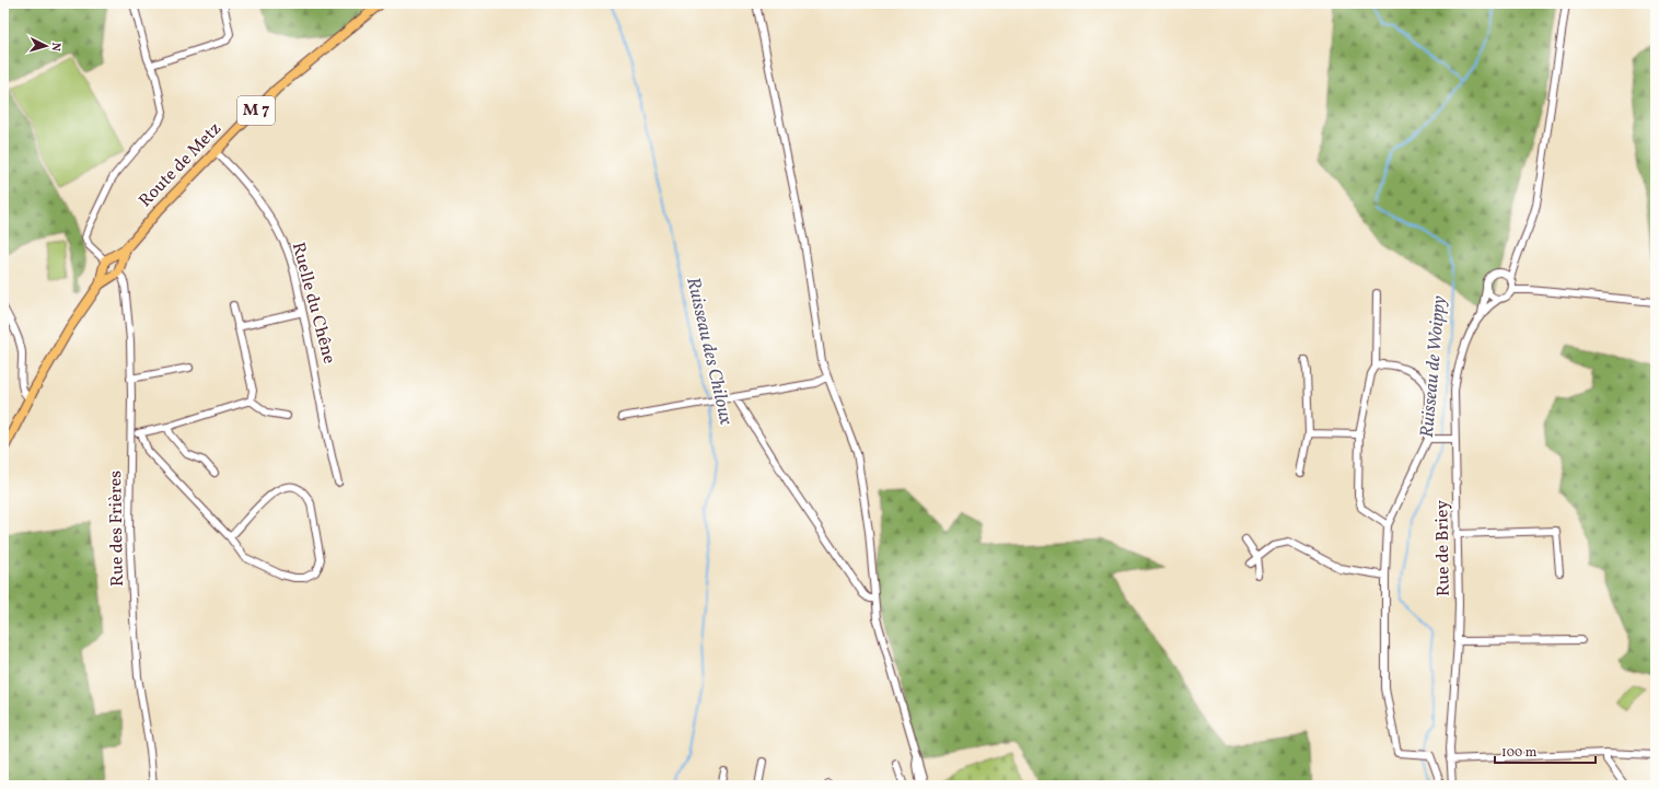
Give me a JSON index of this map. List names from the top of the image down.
{
  "streets": {
    "main road": ["M 7", "Route de Metz"],
    "street": ["Ruelle du Chêne", "Rue des Frières", "Rue de Briey"]
  },
  "crossings": [
    ["Route de Metz", "Ruelle du Chêne"],
    ["Route de Metz", "Rue des Frières"]
  ],
  "water": ["Ruisseau des Chiloux", "Ruisseau de Woippy"],
  "scale_bar": "100 m",
  "north": "right"
}
